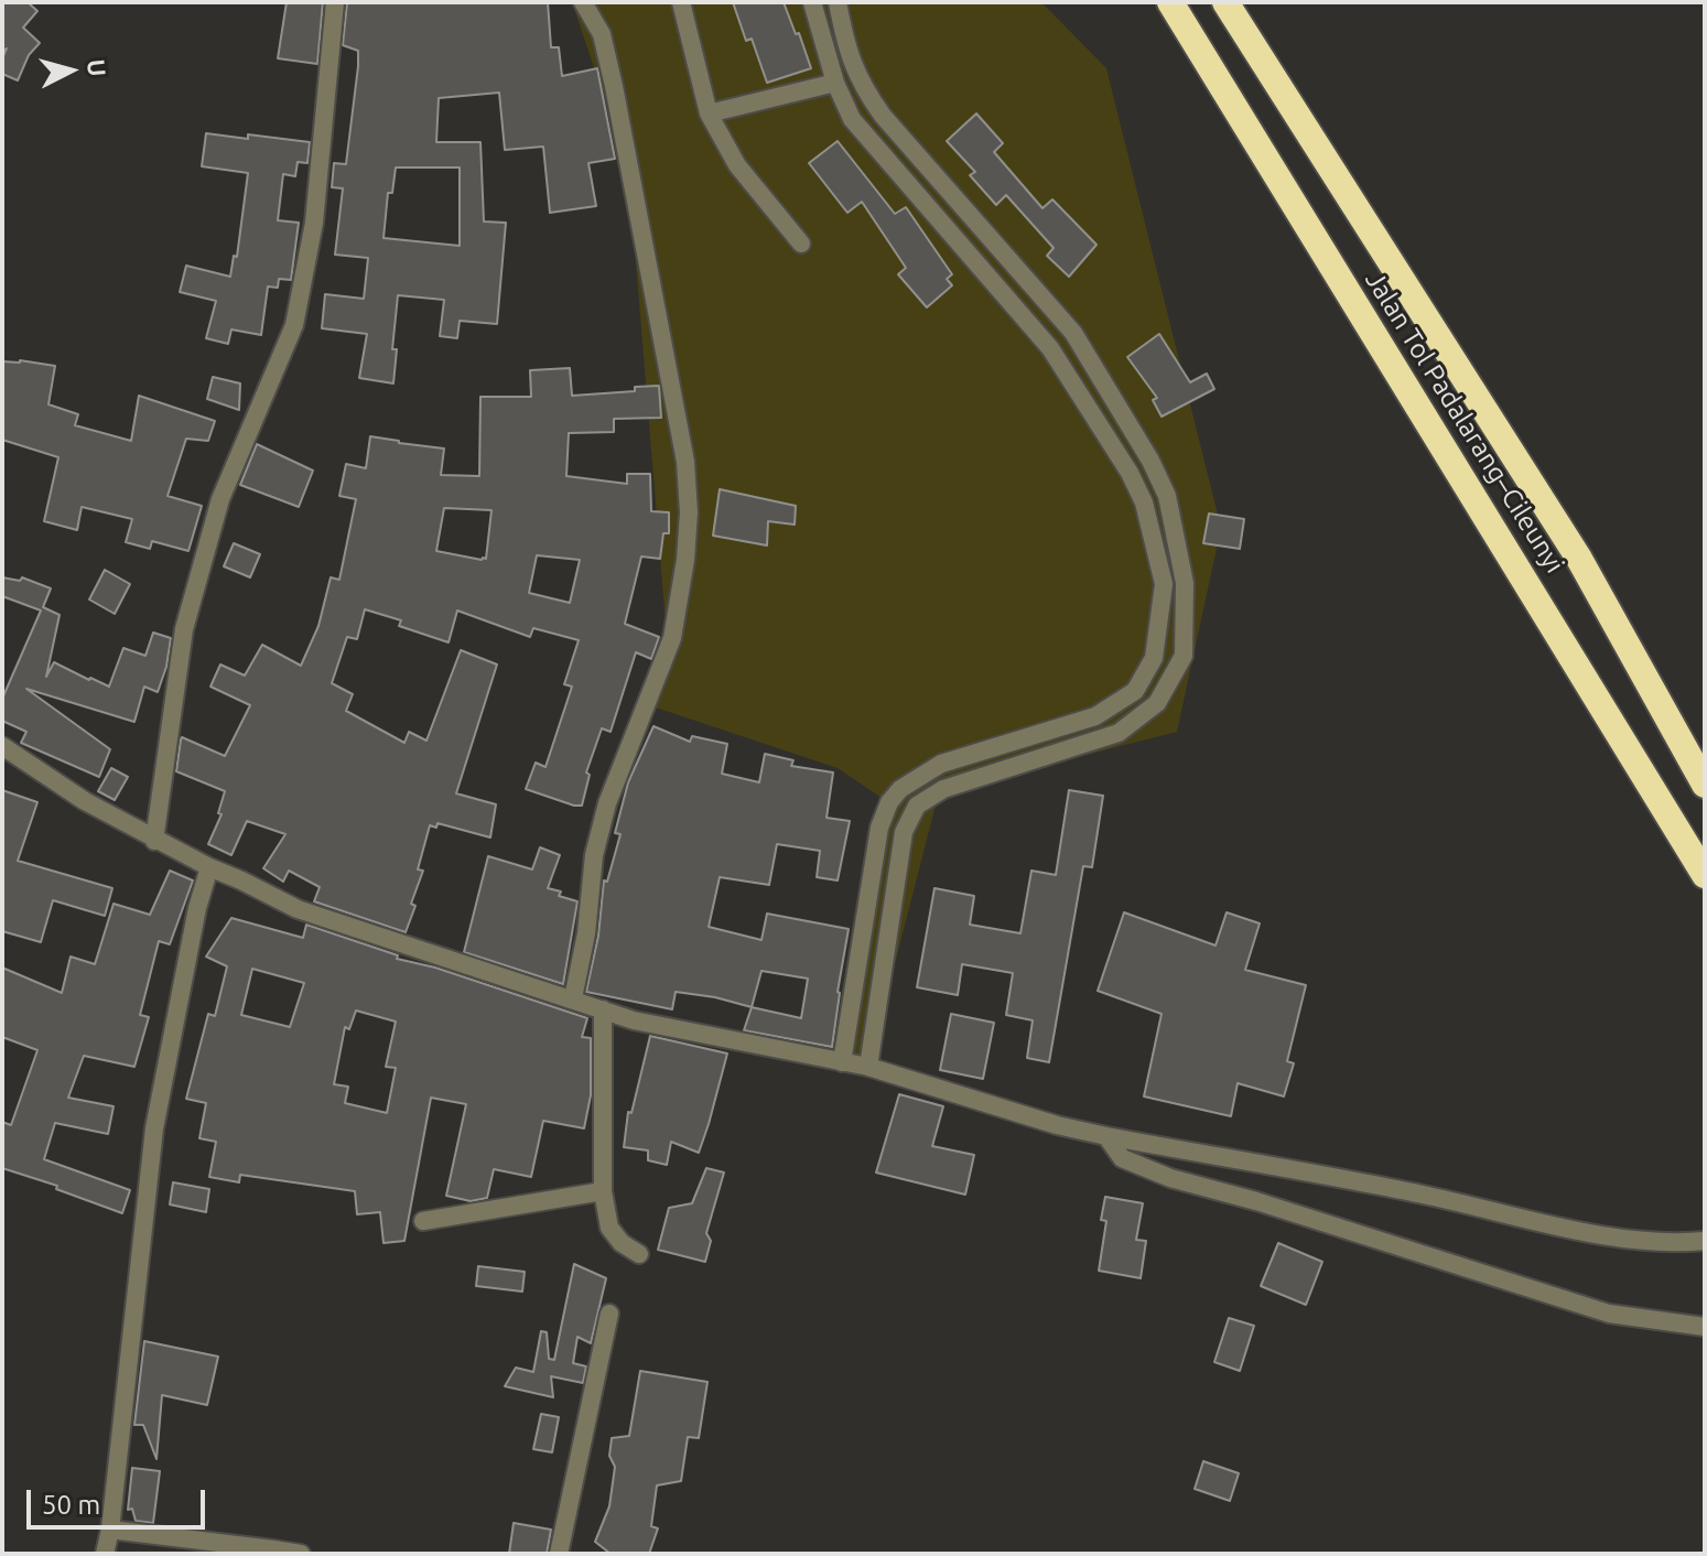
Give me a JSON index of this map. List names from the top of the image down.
{
  "streets": {
    "highway": ["Jalan Tol Padalarang–Cileunyi"]
  },
  "scale_bar": "50 m",
  "north": "right"
}
